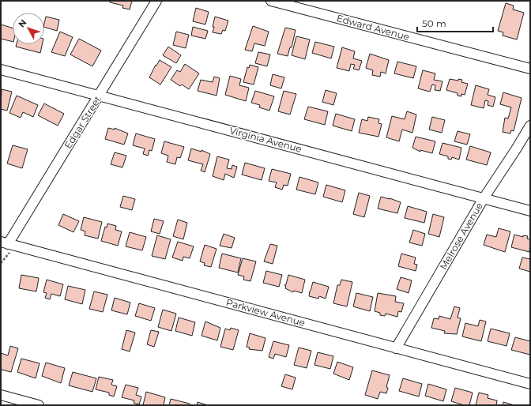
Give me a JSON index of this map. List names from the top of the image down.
{
  "streets": {
    "street": [
      "Edward Avenue",
      "Edgar Street",
      "Virginia Avenue",
      "Melrose Avenue",
      "Parkview Avenue"
    ]
  },
  "crossings": [
    ["Edgar Street", "Virginia Avenue"],
    ["Edgar Street", "Parkview Avenue"],
    ["Virginia Avenue", "Melrose Avenue"],
    ["Melrose Avenue", "Parkview Avenue"]
  ],
  "scale_bar": "50 m",
  "north": "top left"
}
